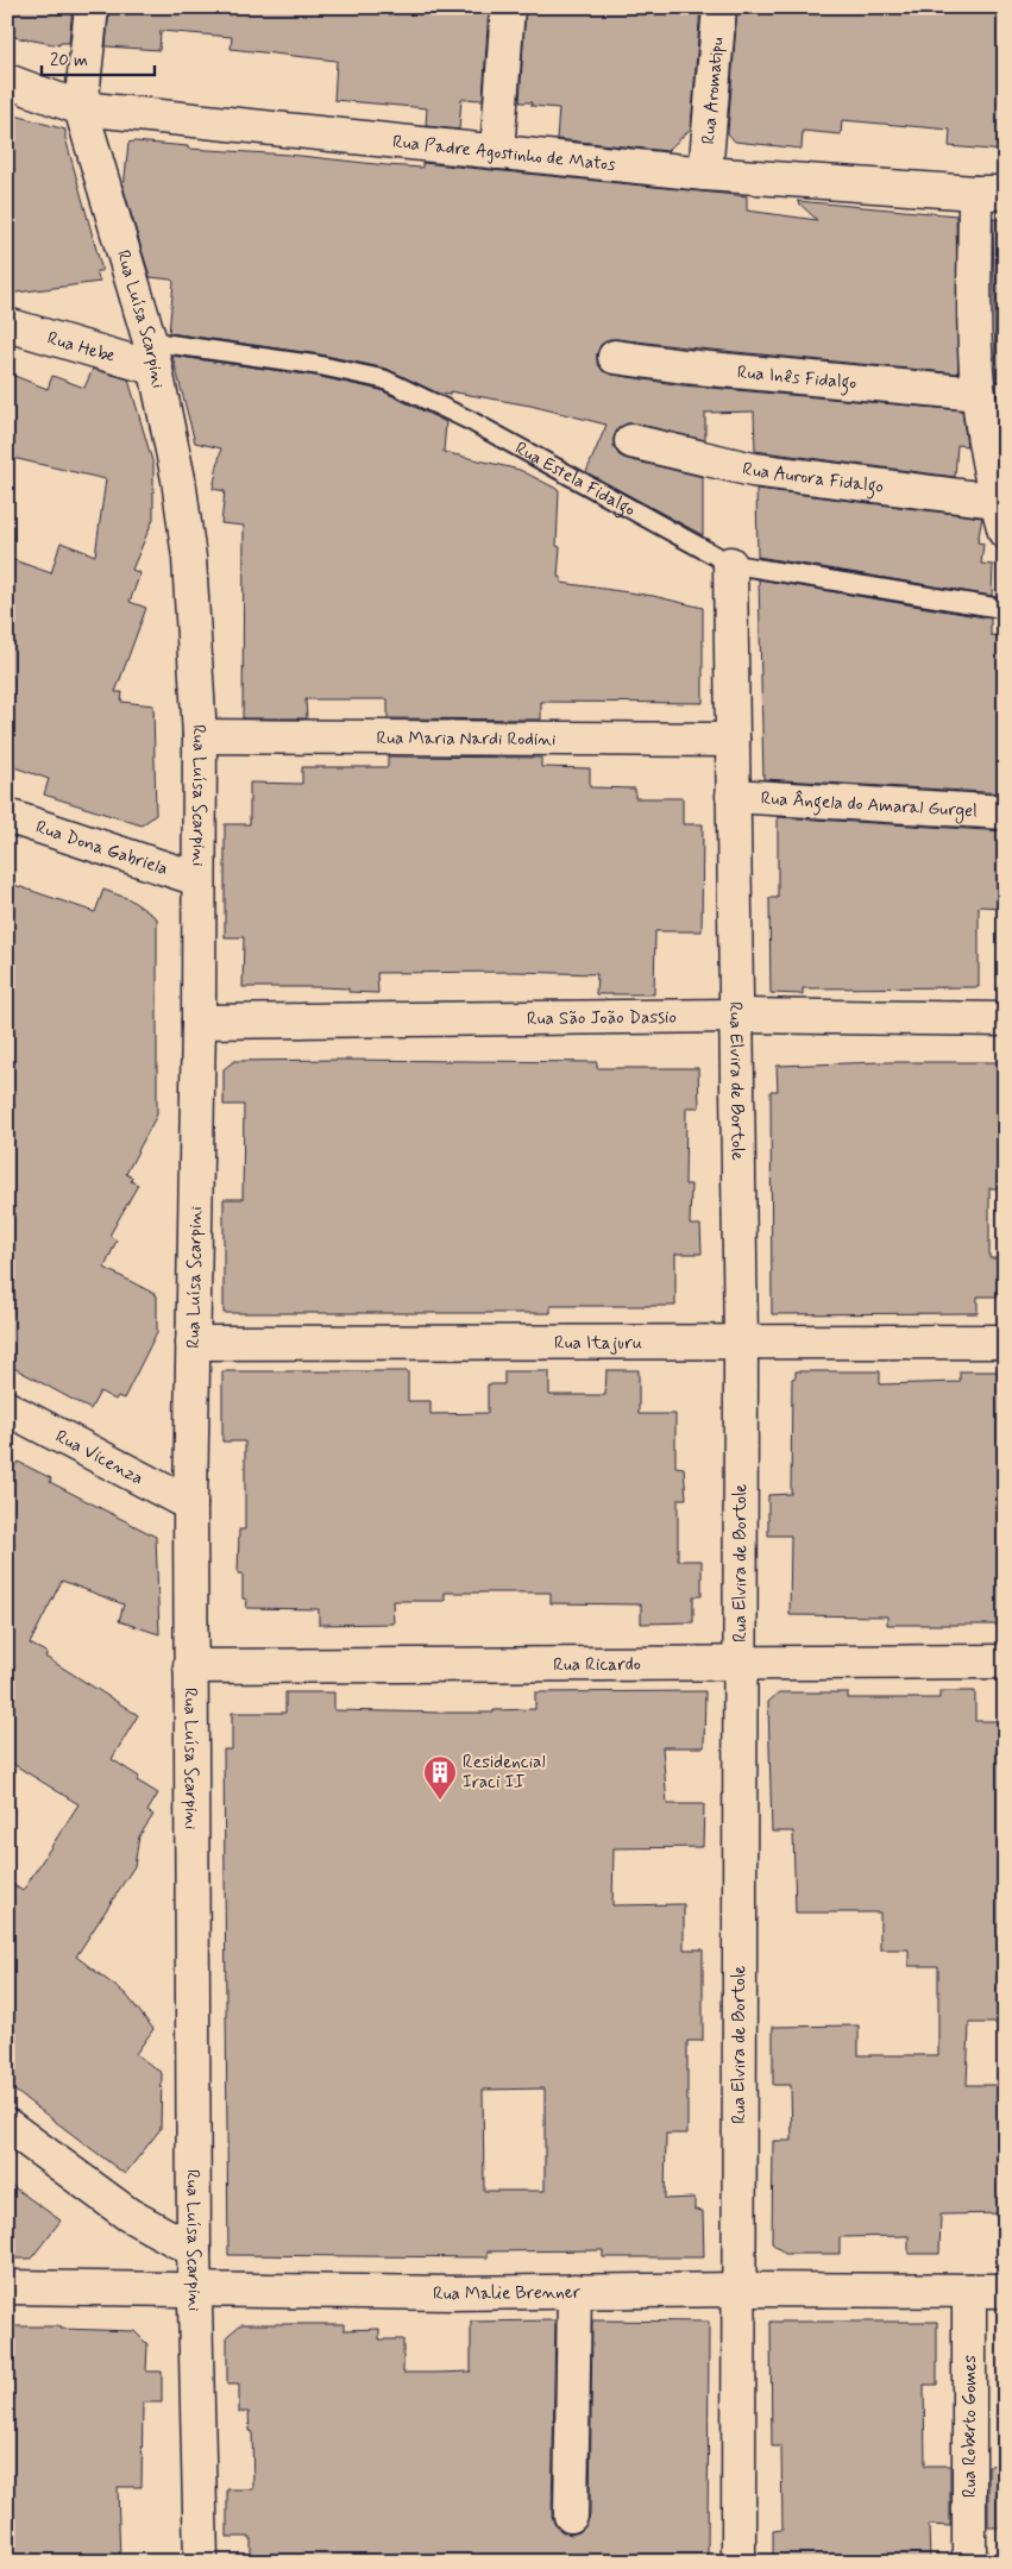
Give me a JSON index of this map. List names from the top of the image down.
{
  "streets": {
    "street": [
      "Rua Aromatipu",
      "Rua Padre Agostinho de Matos",
      "Rua Luísa Scarpini",
      "Rua Hebe",
      "Rua Inês Fidalgo",
      "Rua Aurora Fidalgo",
      "Rua Maria Nardi Rodini",
      "Rua Ângela do Amaral Gurgel",
      "Rua Dona Gabriela",
      "Rua São João Dassio",
      "Rua Elvira de Bortole",
      "Rua Itajuru",
      "Rua Vicenza",
      "Rua Ricardo",
      "Rua Malie Brenner",
      "Rua Roberto Gomes"
    ],
    "lane": ["Rua Estela Fidalgo"]
  },
  "crossings": [
    ["Rua Aromatipu", "Rua Padre Agostinho de Matos"],
    ["Rua Padre Agostinho de Matos", "Rua Luísa Scarpini"],
    ["Rua Luísa Scarpini", "Rua Hebe"],
    ["Rua Luísa Scarpini", "Rua Estela Fidalgo"],
    ["Rua Luísa Scarpini", "Rua Maria Nardi Rodini"],
    ["Rua Luísa Scarpini", "Rua Dona Gabriela"],
    ["Rua Luísa Scarpini", "Rua São João Dassio"],
    ["Rua Luísa Scarpini", "Rua Itajuru"],
    ["Rua Luísa Scarpini", "Rua Vicenza"],
    ["Rua Luísa Scarpini", "Rua Ricardo"],
    ["Rua Luísa Scarpini", "Rua Malie Brenner"],
    ["Rua Hebe", "Rua Estela Fidalgo"],
    ["Rua Estela Fidalgo", "Rua Elvira de Bortole"],
    ["Rua Maria Nardi Rodini", "Rua Elvira de Bortole"],
    ["Rua Ângela do Amaral Gurgel", "Rua Elvira de Bortole"],
    ["Rua São João Dassio", "Rua Elvira de Bortole"],
    ["Rua Elvira de Bortole", "Rua Itajuru"],
    ["Rua Elvira de Bortole", "Rua Ricardo"],
    ["Rua Elvira de Bortole", "Rua Malie Brenner"],
    ["Rua Malie Brenner", "Rua Roberto Gomes"]
  ],
  "places": {
    "building": ["Residencial Iraci II"]
  },
  "scale_bar": "20 m"
}
